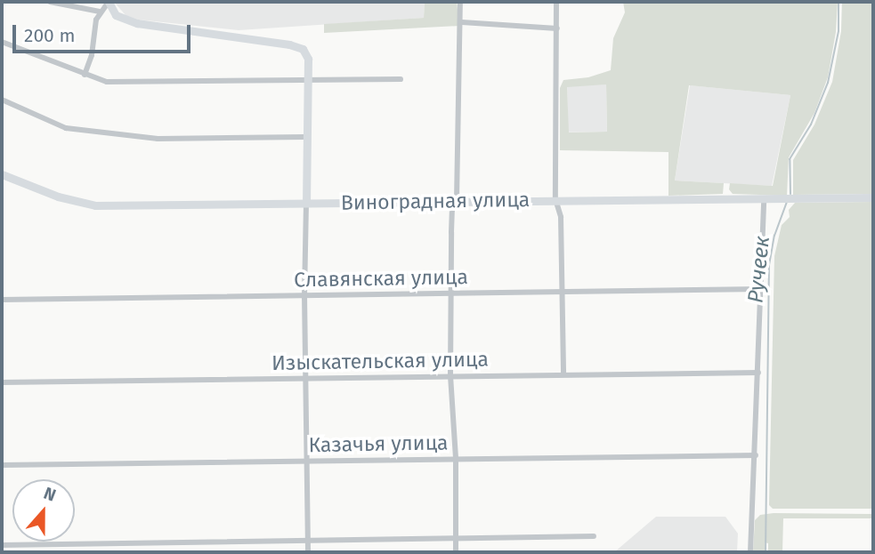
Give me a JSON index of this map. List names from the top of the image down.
{
  "streets": {
    "street": [
      "Виноградная улица",
      "Славянская улица",
      "Изыскательская улица",
      "Казачья улица"
    ]
  },
  "water": ["Ручеек"],
  "scale_bar": "200 m",
  "north": "top"
}
